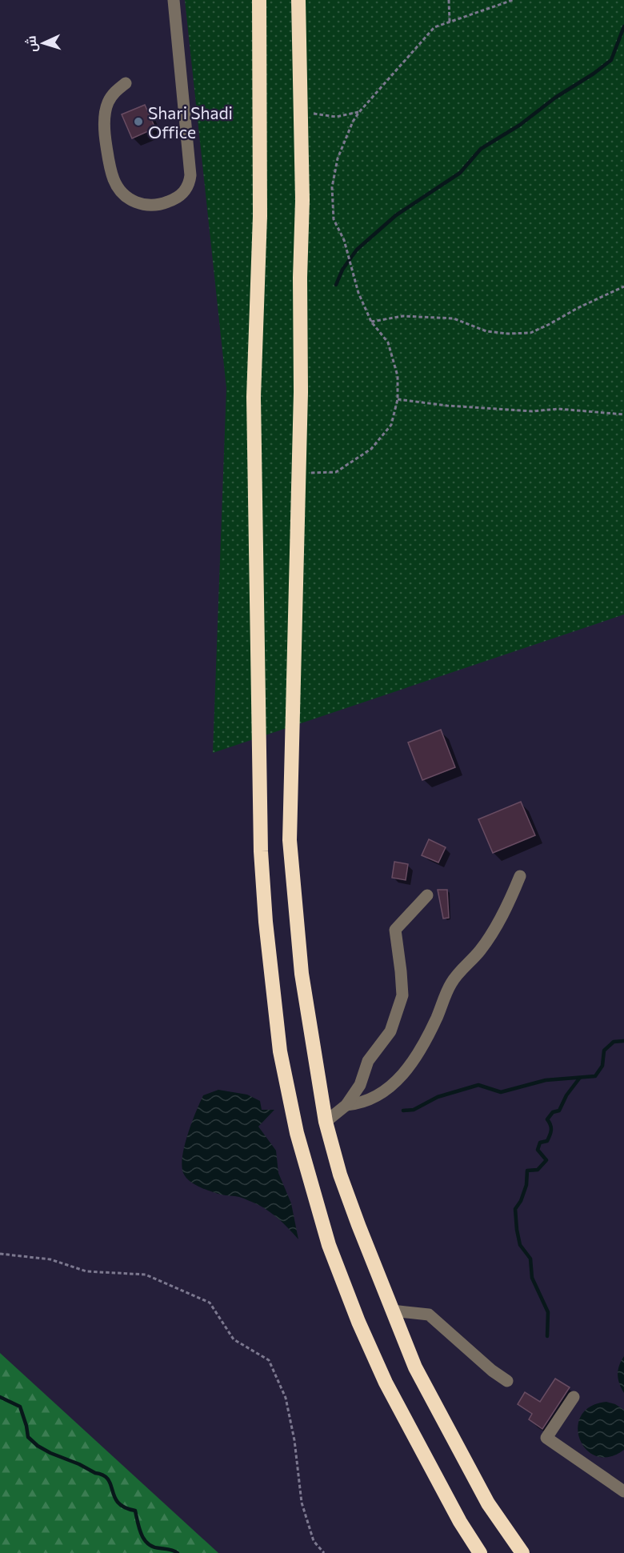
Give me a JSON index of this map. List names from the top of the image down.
{
  "places": ["Shari Shadi Office"],
  "north": "left"
}
